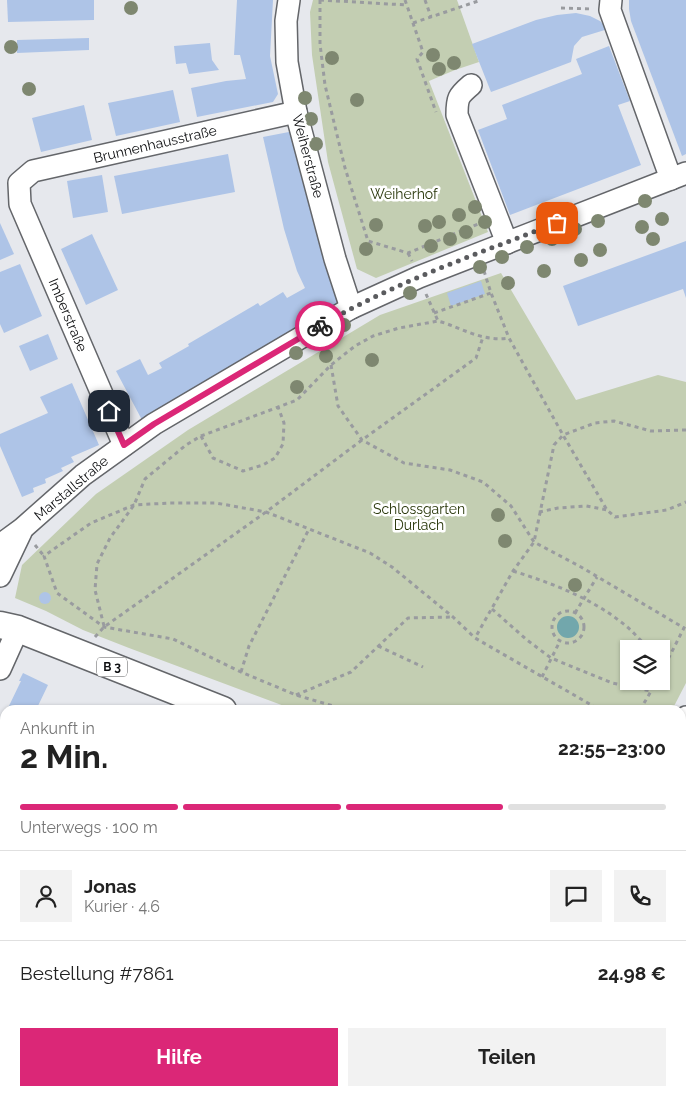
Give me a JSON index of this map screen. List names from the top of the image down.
{
  "streets": {
    "main road": ["B 3"],
    "street": [
      "Brunnenhausstraße",
      "Weiherstraße",
      "Imberstraße",
      "Marstallstraße"
    ]
  },
  "crossings": [
    ["Brunnenhausstraße", "Weiherstraße"],
    ["Brunnenhausstraße", "Imberstraße"],
    ["Weiherstraße", "Marstallstraße"],
    ["Imberstraße", "Marstallstraße"]
  ],
  "parks": ["Weiherhof", "Schlossgarten Durlach"],
  "page": {
    "heading": ["2 Min.", "Ankunft in", "22:55–23:00"],
    "panel": [
      "Jonas",
      "Kurier · 4.6",
      "Bestellung #7861",
      "24.98 €"
    ],
    "bar": "Unterwegs · 100 m",
    "buttons": ["Hilfe", "Teilen"]
  }
}
